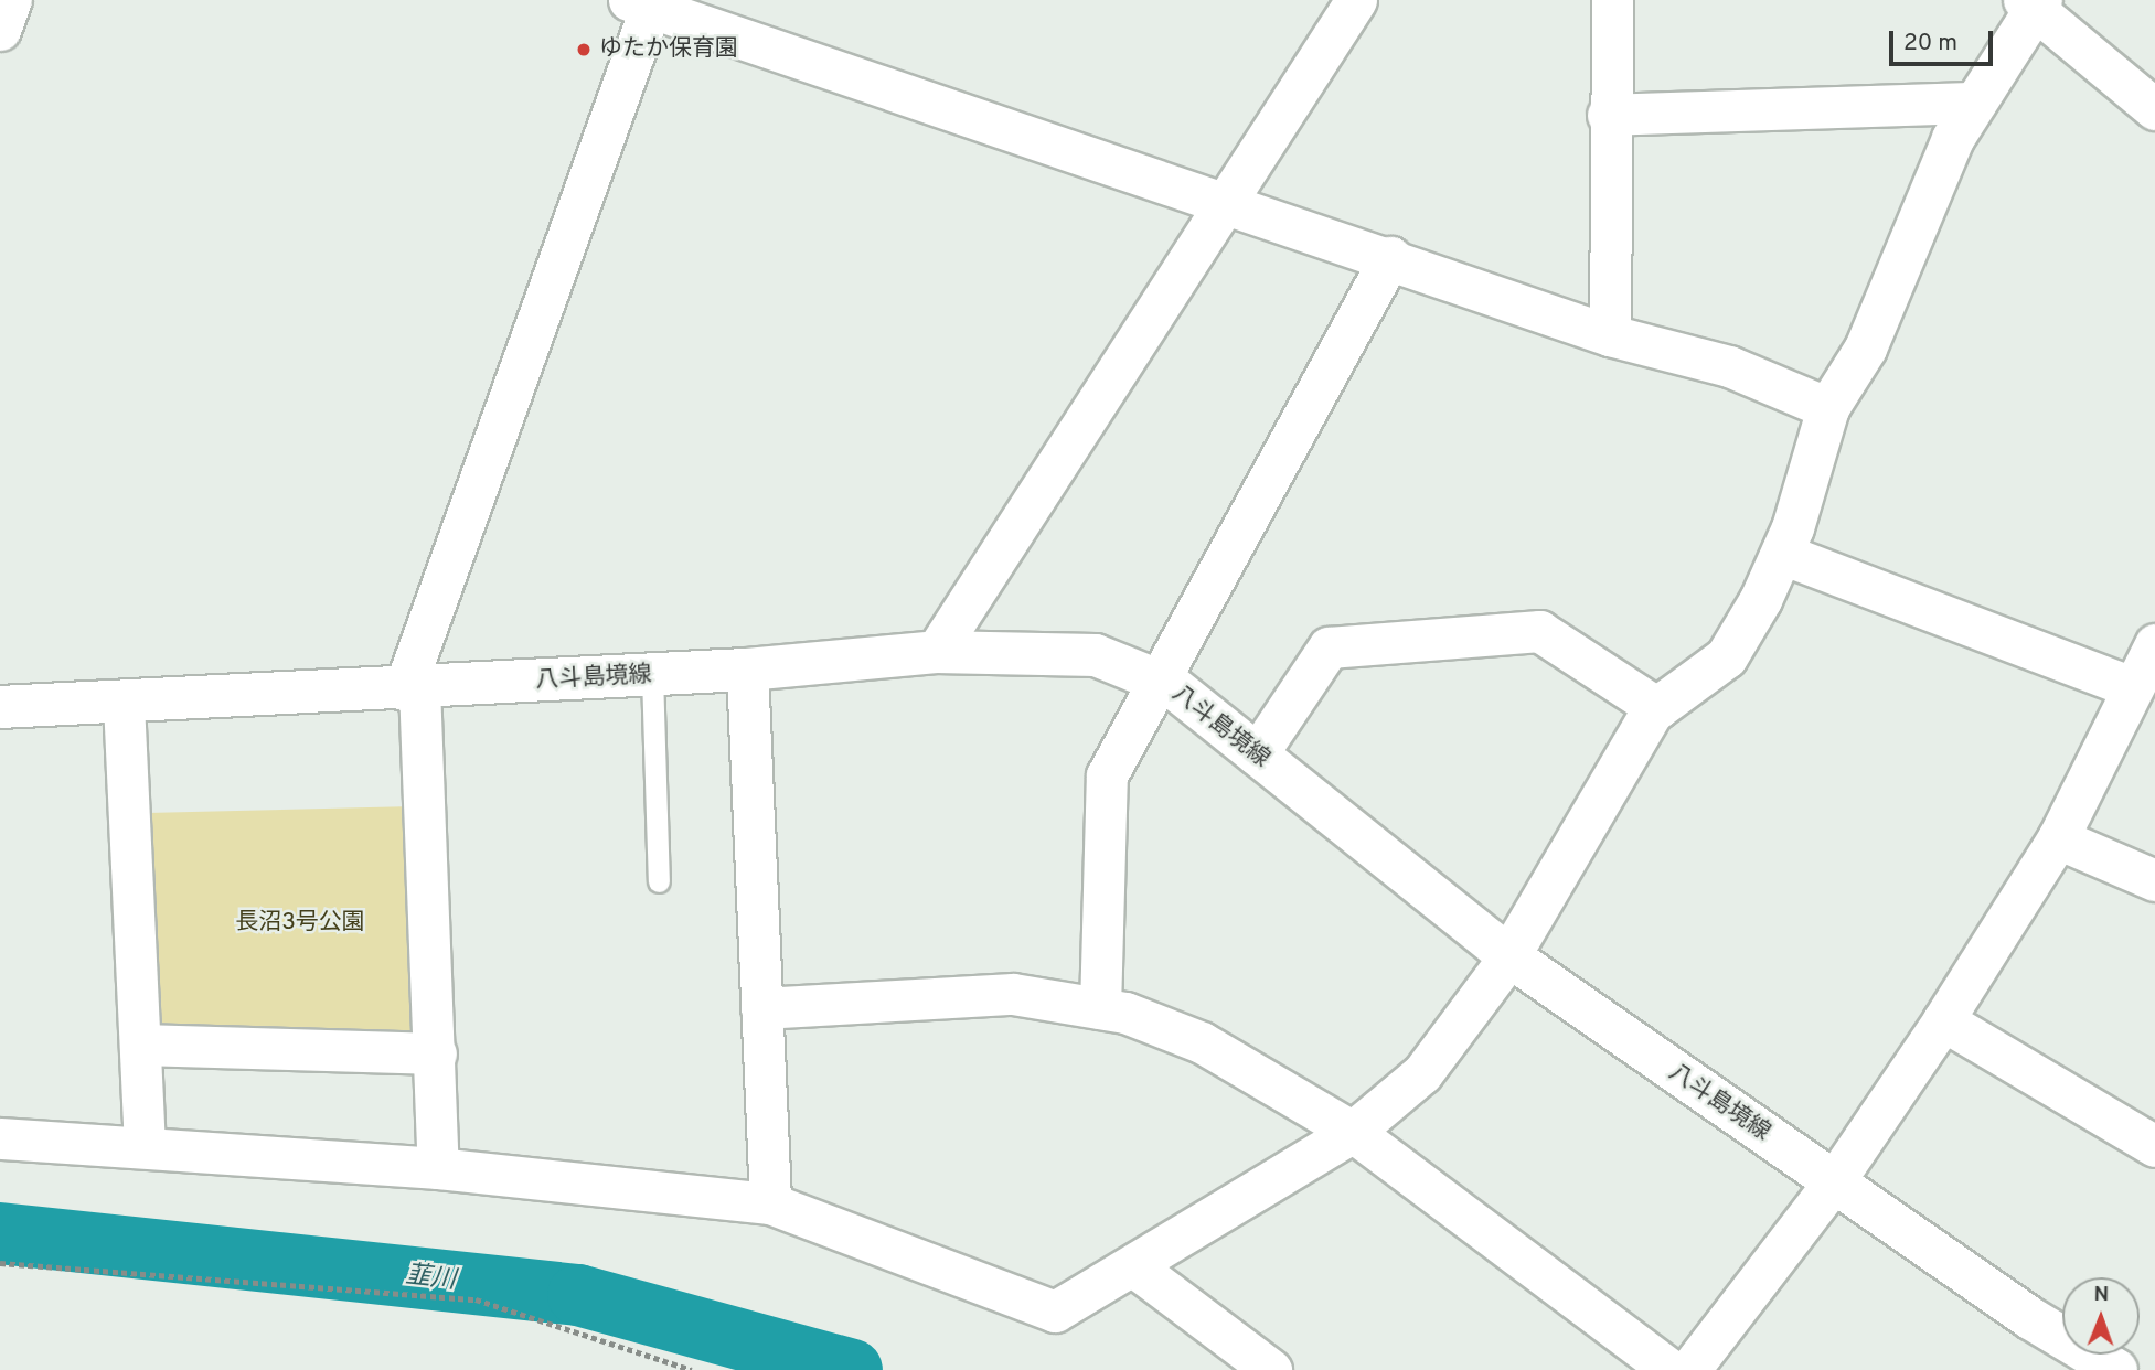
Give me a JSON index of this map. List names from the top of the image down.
{
  "streets": {
    "main road": ["八斗島境線"]
  },
  "water": ["韮川"],
  "parks": ["長沼3号公園"],
  "places": ["ゆたか保育園"],
  "scale_bar": "20 m",
  "north": "top"
}
